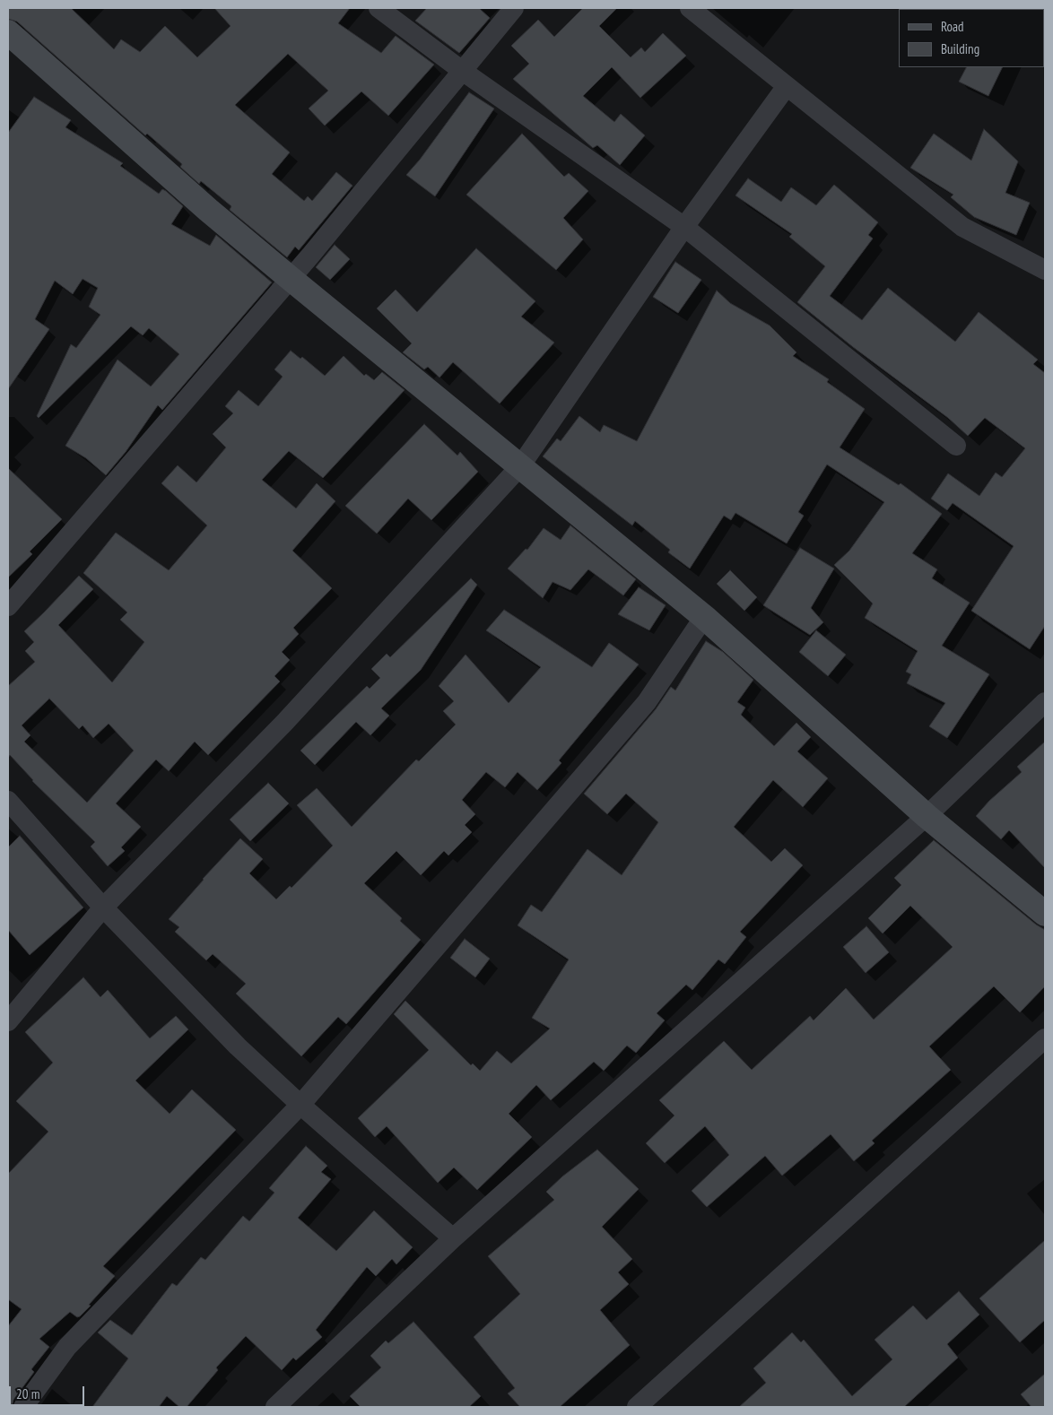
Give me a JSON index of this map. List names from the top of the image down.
{
  "legend": ["Road", "Building"],
  "scale_bar": "20 m"
}
